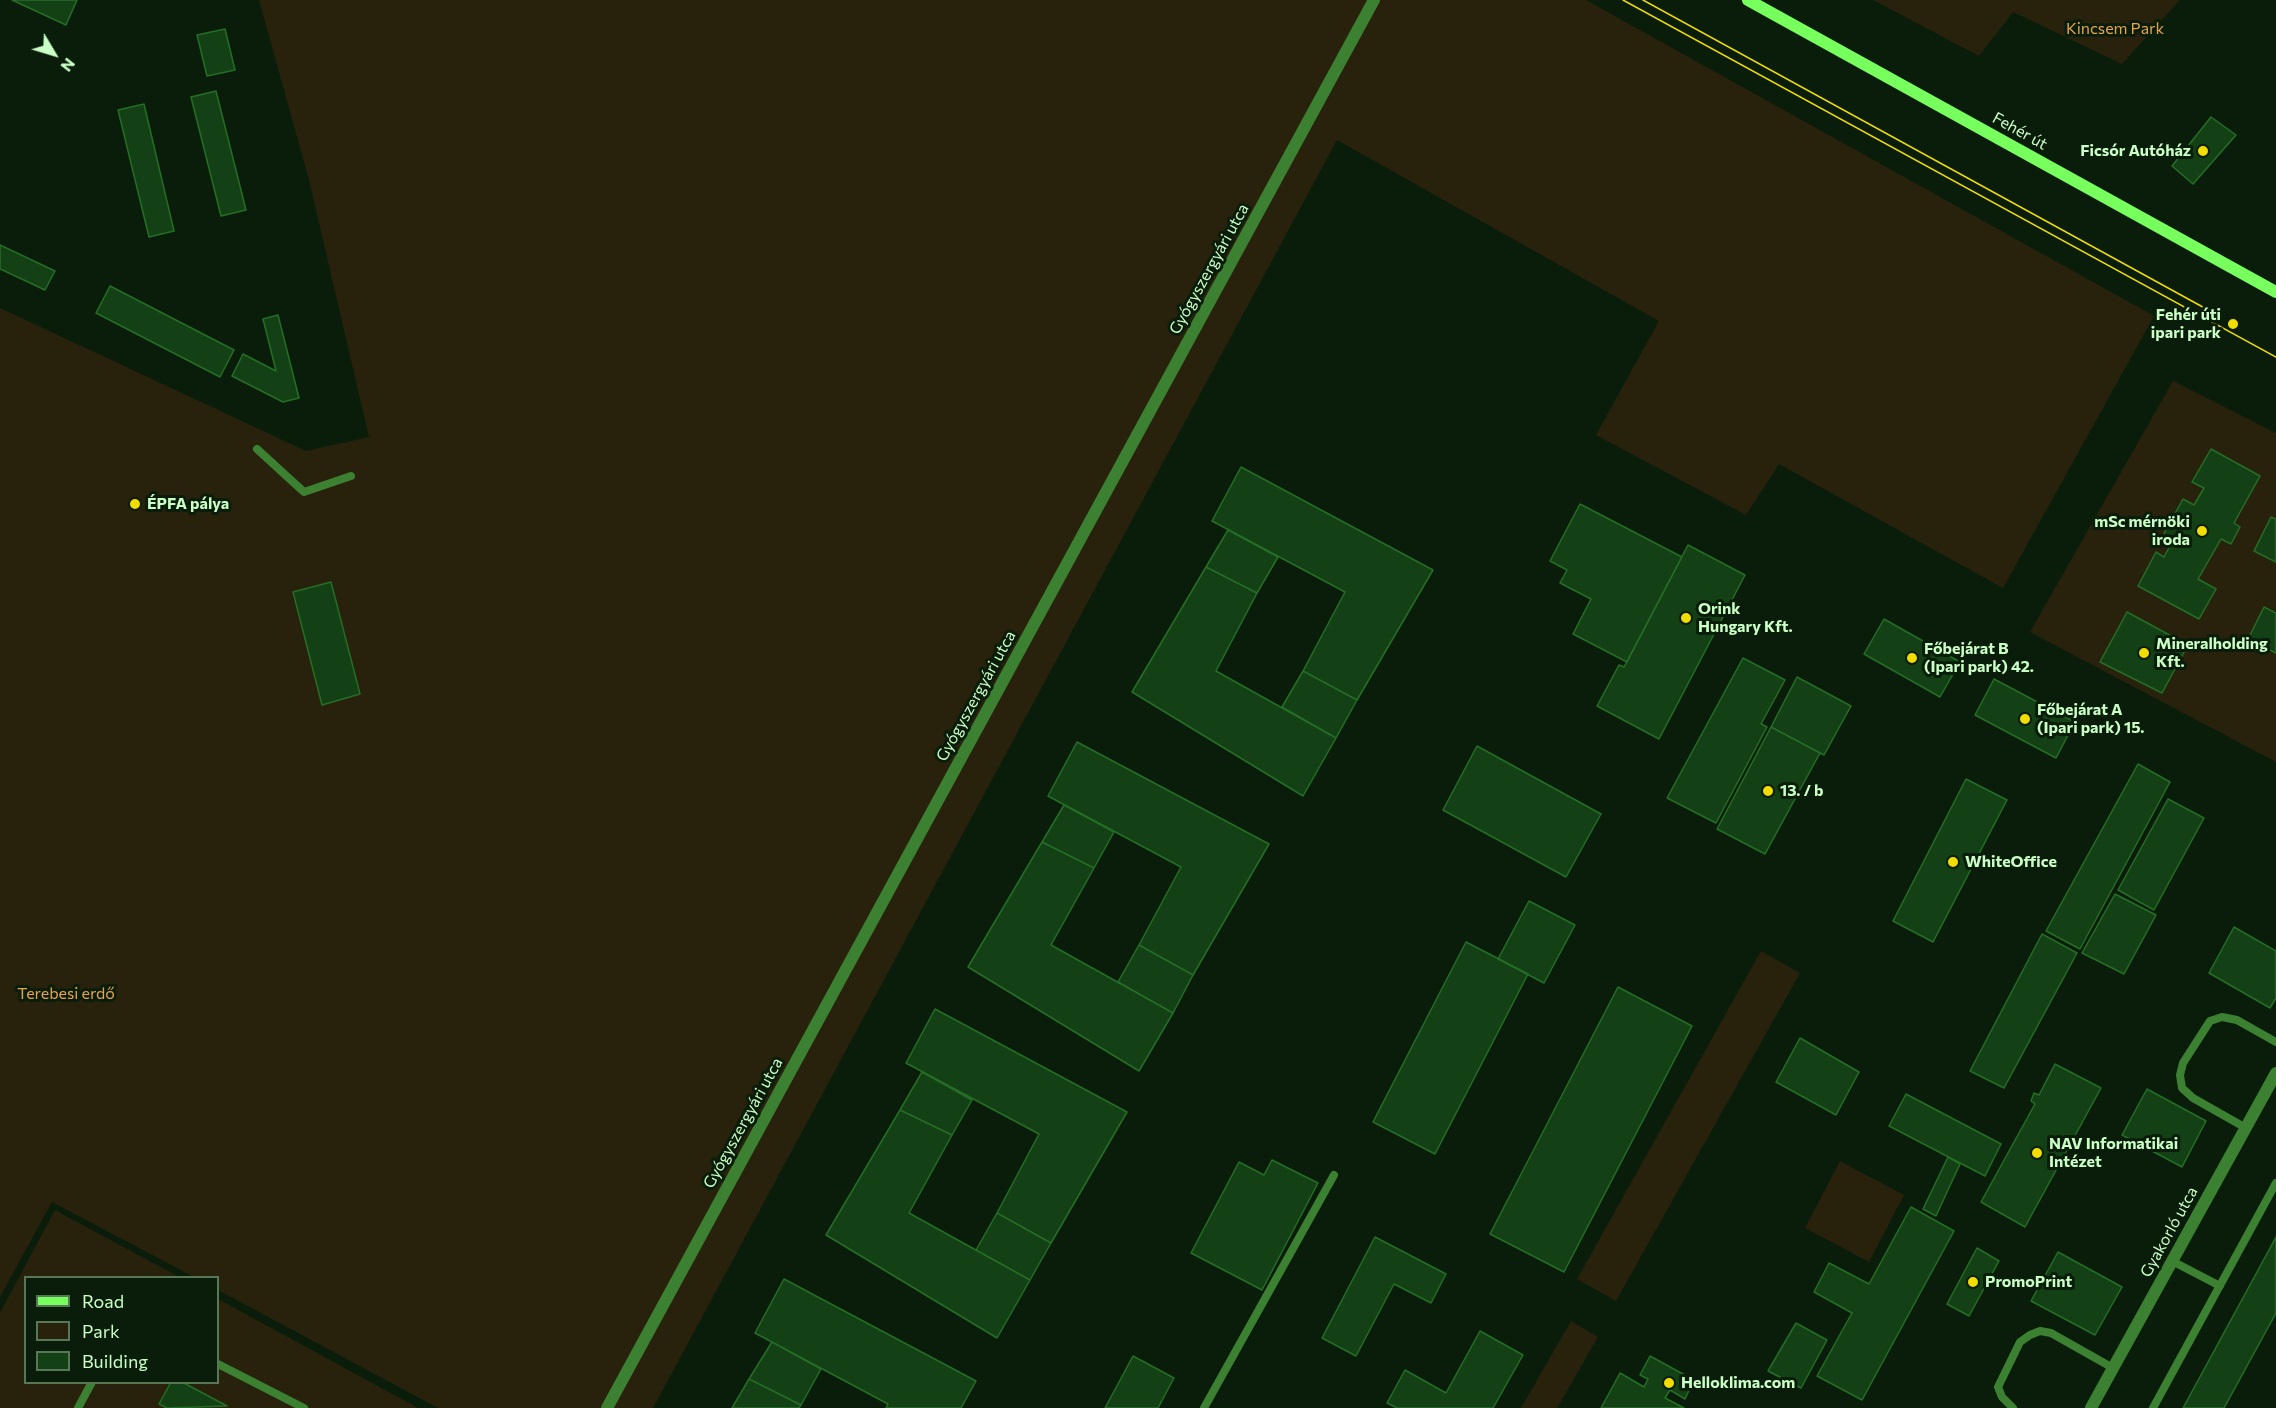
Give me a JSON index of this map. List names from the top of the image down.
{
  "streets": {
    "main road": ["Fehér út"],
    "street": ["Gyógyszergyári utca", "Gyakorló utca"]
  },
  "parks": ["Kincsem Park", "Terebesi erdő"],
  "places": [
    "Ficsór Autóház",
    "Fehér úti ipari park",
    "ÉPFA pálya",
    "mSc mérnöki iroda",
    "Orink Hungary Kft.",
    "Mineralholding Kft.",
    "Főbejárat B (Ipari park) 42.",
    "Főbejárat A (Ipari park) 15.",
    "13. / b",
    "WhiteOffice",
    "NAV Informatikai Intézet",
    "PromoPrint",
    "Helloklima.com"
  ],
  "legend": ["Road", "Park", "Building"],
  "north": "bottom right"
}
